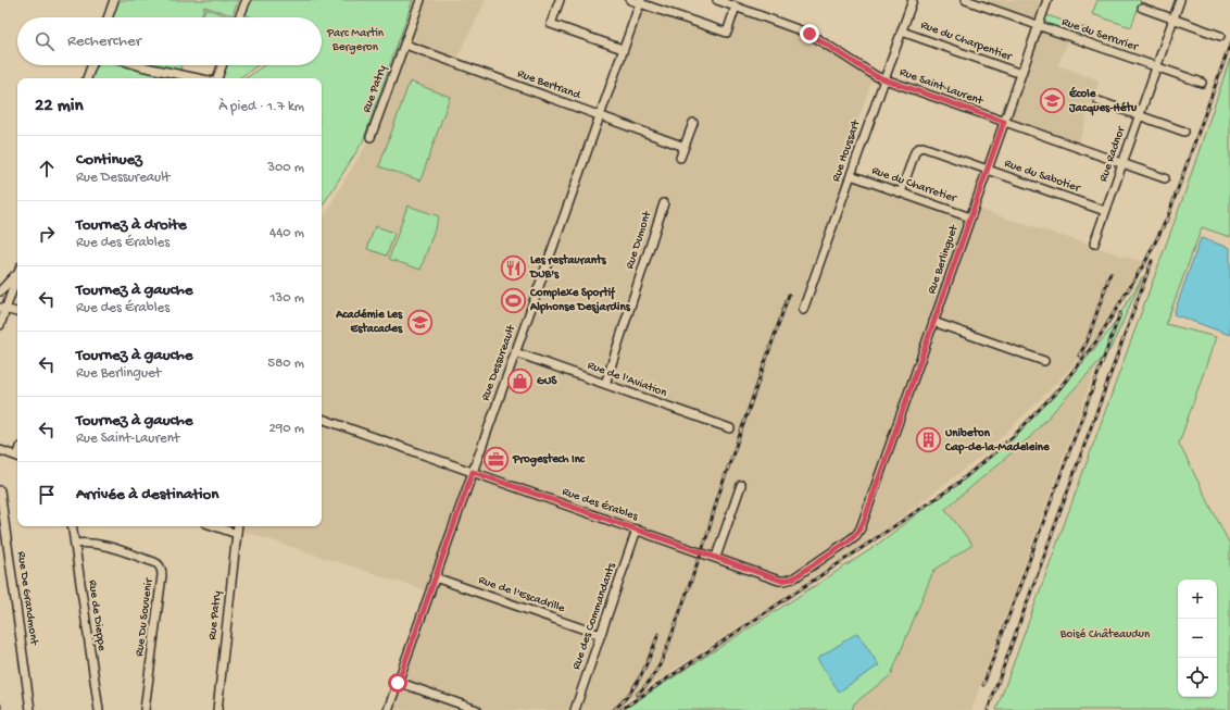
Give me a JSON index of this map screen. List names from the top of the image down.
{
  "streets": {
    "street": [
      "Rue du Serrurier",
      "Rue du Charpentier",
      "Rue Bertrand",
      "Rue Saint-Laurent",
      "Rue Patry",
      "Rue Houssart",
      "Rue Radnor",
      "Rue du Sabotier",
      "Rue du Charretier",
      "Rue Dumont",
      "Rue Berlinguet",
      "Rue Dessureault",
      "Rue de l'Aviation",
      "Rue des Érables",
      "Rue de l'Escadrille",
      "Rue De Grandmont",
      "Rue de Dieppe",
      "Rue des Commandants",
      "Rue Du Souvenir"
    ]
  },
  "crossings": [
    ["Rue du Serrurier", "Rue Radnor"],
    ["Rue du Serrurier", "Rue Berlinguet"],
    ["Rue du Charpentier", "Rue Houssart"],
    ["Rue du Charpentier", "Rue Berlinguet"],
    ["Rue Bertrand", "Rue Patry"],
    ["Rue Bertrand", "Rue Dessureault"],
    ["Rue Saint-Laurent", "Rue Houssart"],
    ["Rue Saint-Laurent", "Rue Radnor"],
    ["Rue Saint-Laurent", "Rue Berlinguet"],
    ["Rue Houssart", "Rue du Charretier"],
    ["Rue Radnor", "Rue du Sabotier"],
    ["Rue du Sabotier", "Rue du Charretier"],
    ["Rue du Sabotier", "Rue Berlinguet"],
    ["Rue du Charretier", "Rue Berlinguet"],
    ["Rue Dumont", "Rue de l'Aviation"],
    ["Rue Berlinguet", "Rue des Érables"],
    ["Rue Dessureault", "Rue de l'Aviation"],
    ["Rue Dessureault", "Rue des Érables"],
    ["Rue Dessureault", "Rue de l'Escadrille"],
    ["Rue des Érables", "Rue des Commandants"],
    ["Rue de l'Escadrille", "Rue des Commandants"],
    ["Rue de Dieppe", "Rue Du Souvenir"]
  ],
  "parks": ["Parc Martin Bergeron", "Boisé Châteaudun"],
  "places": {
    "school or university": ["École Jacques-Hétu", "Académie Les Estacades"],
    "restaurant": ["Les restaurants DUB's"],
    "sports": ["Complexe Sportif Alphonse Desjardins"],
    "shop": ["GUS"],
    "building": ["Unibeton Cap-de-la-Madeleine"],
    "office": ["Progestech Inc"]
  },
  "page": {
    "search": "Rechercher",
    "heading": ["22 min", "À pied · 1.7 km"],
    "list": [
      ["Continuez", "Rue Dessureault", "300 m"],
      ["Tournez à droite", "Rue des Érables", "440 m"],
      ["Tournez à gauche", "Rue des Érables", "130 m"],
      ["Tournez à gauche", "Rue Berlinguet", "580 m"],
      ["Tournez à gauche", "Rue Saint-Laurent", "290 m"],
      "Arrivée à destination"
    ],
    "map_buttons": ["+", "−"]
  }
}
